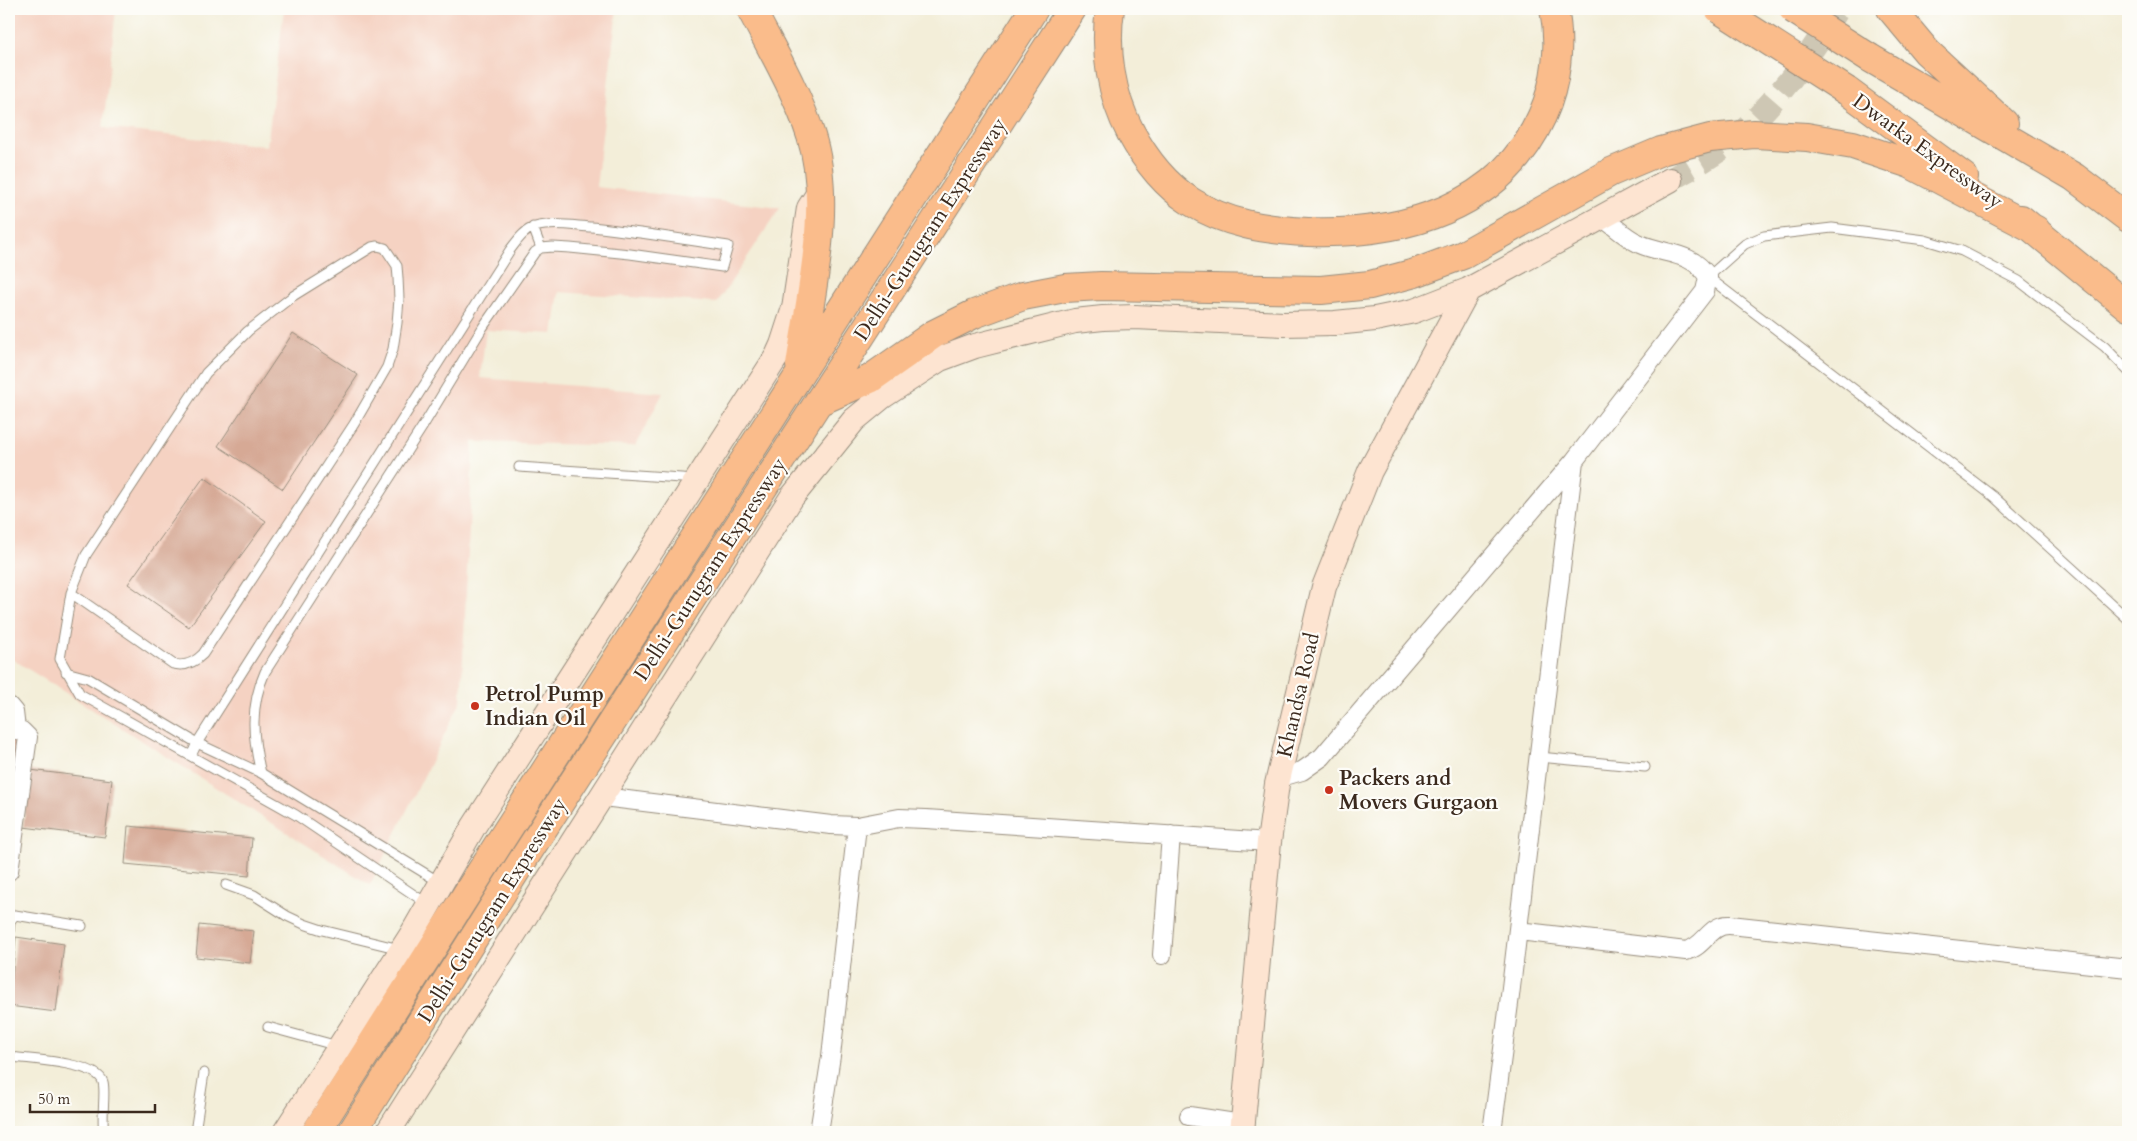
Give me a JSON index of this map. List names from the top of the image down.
{
  "streets": {
    "highway": ["Dwarka Expressway", "Delhi-Gurugram Expressway"],
    "main road": ["Khandsa Road"]
  },
  "places": ["Petrol Pump Indian Oil", "Packers and Movers Gurgaon"],
  "scale_bar": "50 m"
}
